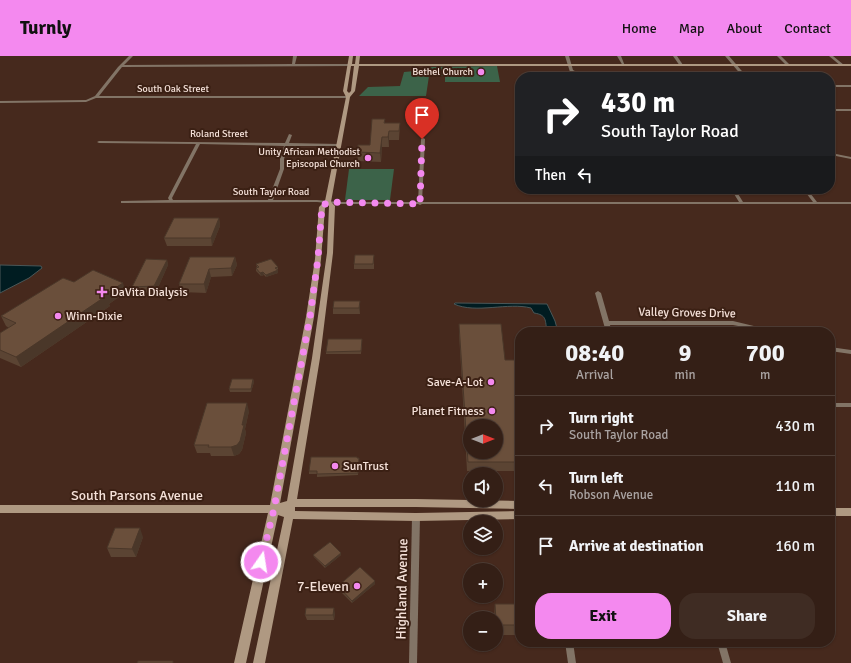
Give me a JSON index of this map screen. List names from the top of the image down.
{
  "streets": {
    "main road": ["South Parsons Avenue"],
    "street": [
      "South Oak Street",
      "Roland Street",
      "South Taylor Road",
      "Valley Groves Drive",
      "Highland Avenue"
    ]
  },
  "crossings": [
    ["South Parsons Avenue", "Highland Avenue"]
  ],
  "places": {
    "other": [
      "Bethel Church",
      "Unity African Methodist Episcopal Church",
      "Winn-Dixie",
      "Save-A-Lot",
      "Planet Fitness",
      "SunTrust",
      "7-Eleven"
    ],
    "health": ["DaVita Dialysis"]
  },
  "north": "right",
  "page": {
    "header": "Turnly",
    "nav": [
      "Home",
      "Map",
      "About",
      "Contact"
    ],
    "turn": ["430 m", "South Taylor Road"],
    "then": "Then",
    "eta": [
      "08:40",
      "Arrival",
      "9",
      "min",
      "700",
      "m"
    ],
    "list": [
      {
        "name": "Turn right",
        "note": "South Taylor Road",
        "value": "430 m"
      },
      {
        "name": "Turn left",
        "note": "Robson Avenue",
        "value": "110 m"
      },
      {
        "name": "Arrive at destination",
        "value": "160 m"
      }
    ],
    "map_buttons": ["+", "−"],
    "buttons": ["Exit", "Share"]
  }
}
